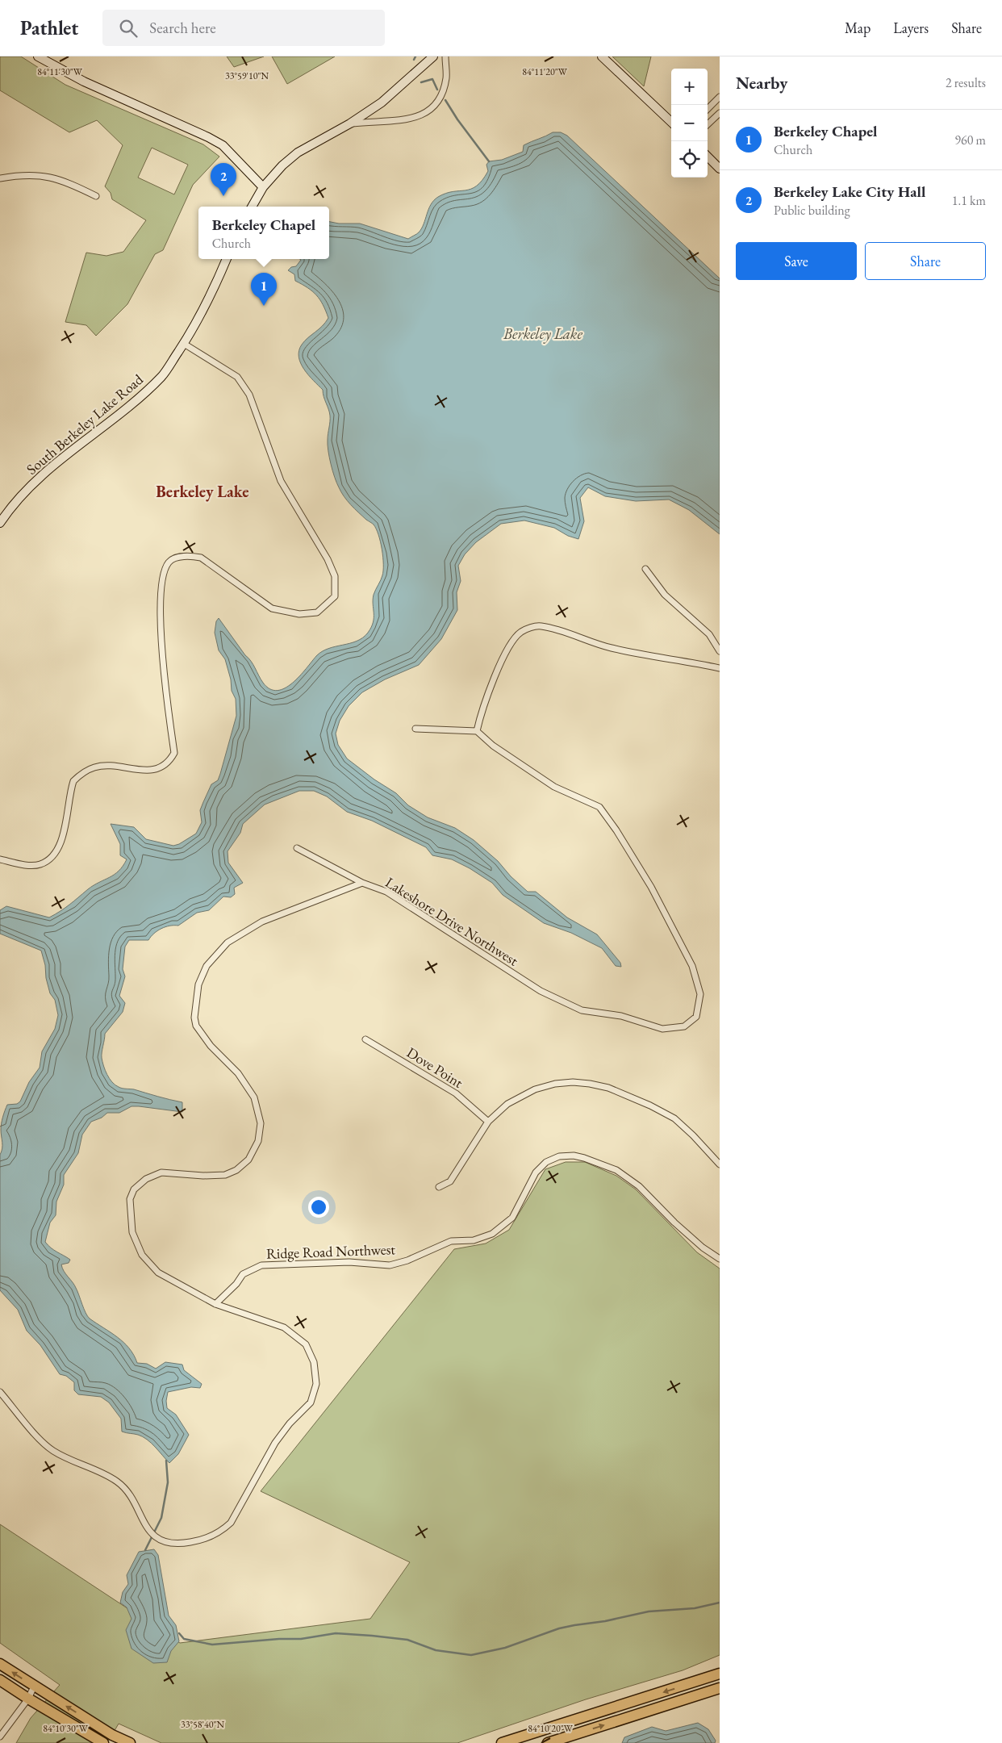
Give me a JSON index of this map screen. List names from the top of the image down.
{
  "streets": {
    "street": [
      "South Berkeley Lake Road",
      "Lakeshore Drive Northwest",
      "Dove Point",
      "Ridge Road Northwest"
    ]
  },
  "crossings": [
    ["Lakeshore Drive Northwest", "Ridge Road Northwest"]
  ],
  "districts": ["Berkeley Lake"],
  "water": ["Berkeley Lake"],
  "page": {
    "header": "Pathlet",
    "search": "Search here",
    "nav": ["Map", "Layers", "Share"],
    "heading": ["Nearby", "2 results"],
    "map_buttons": ["+", "−"],
    "list": [
      {
        "mark": "1",
        "name": "Berkeley Chapel",
        "note": "Church",
        "value": "960 m"
      },
      {
        "mark": "2",
        "name": "Berkeley Lake City Hall",
        "note": "Public building",
        "value": "1.1 km"
      }
    ],
    "pins": ["2", "1"],
    "popup": ["Berkeley Chapel", "Church"],
    "buttons": ["Save", "Share"]
  },
  "coordinates": [
    "84°11'30\"W",
    "84°11'20\"W",
    "33°59'10\"N",
    "33°58'40\"N",
    "84°10'30\"W",
    "84°10'20\"W"
  ]
}
